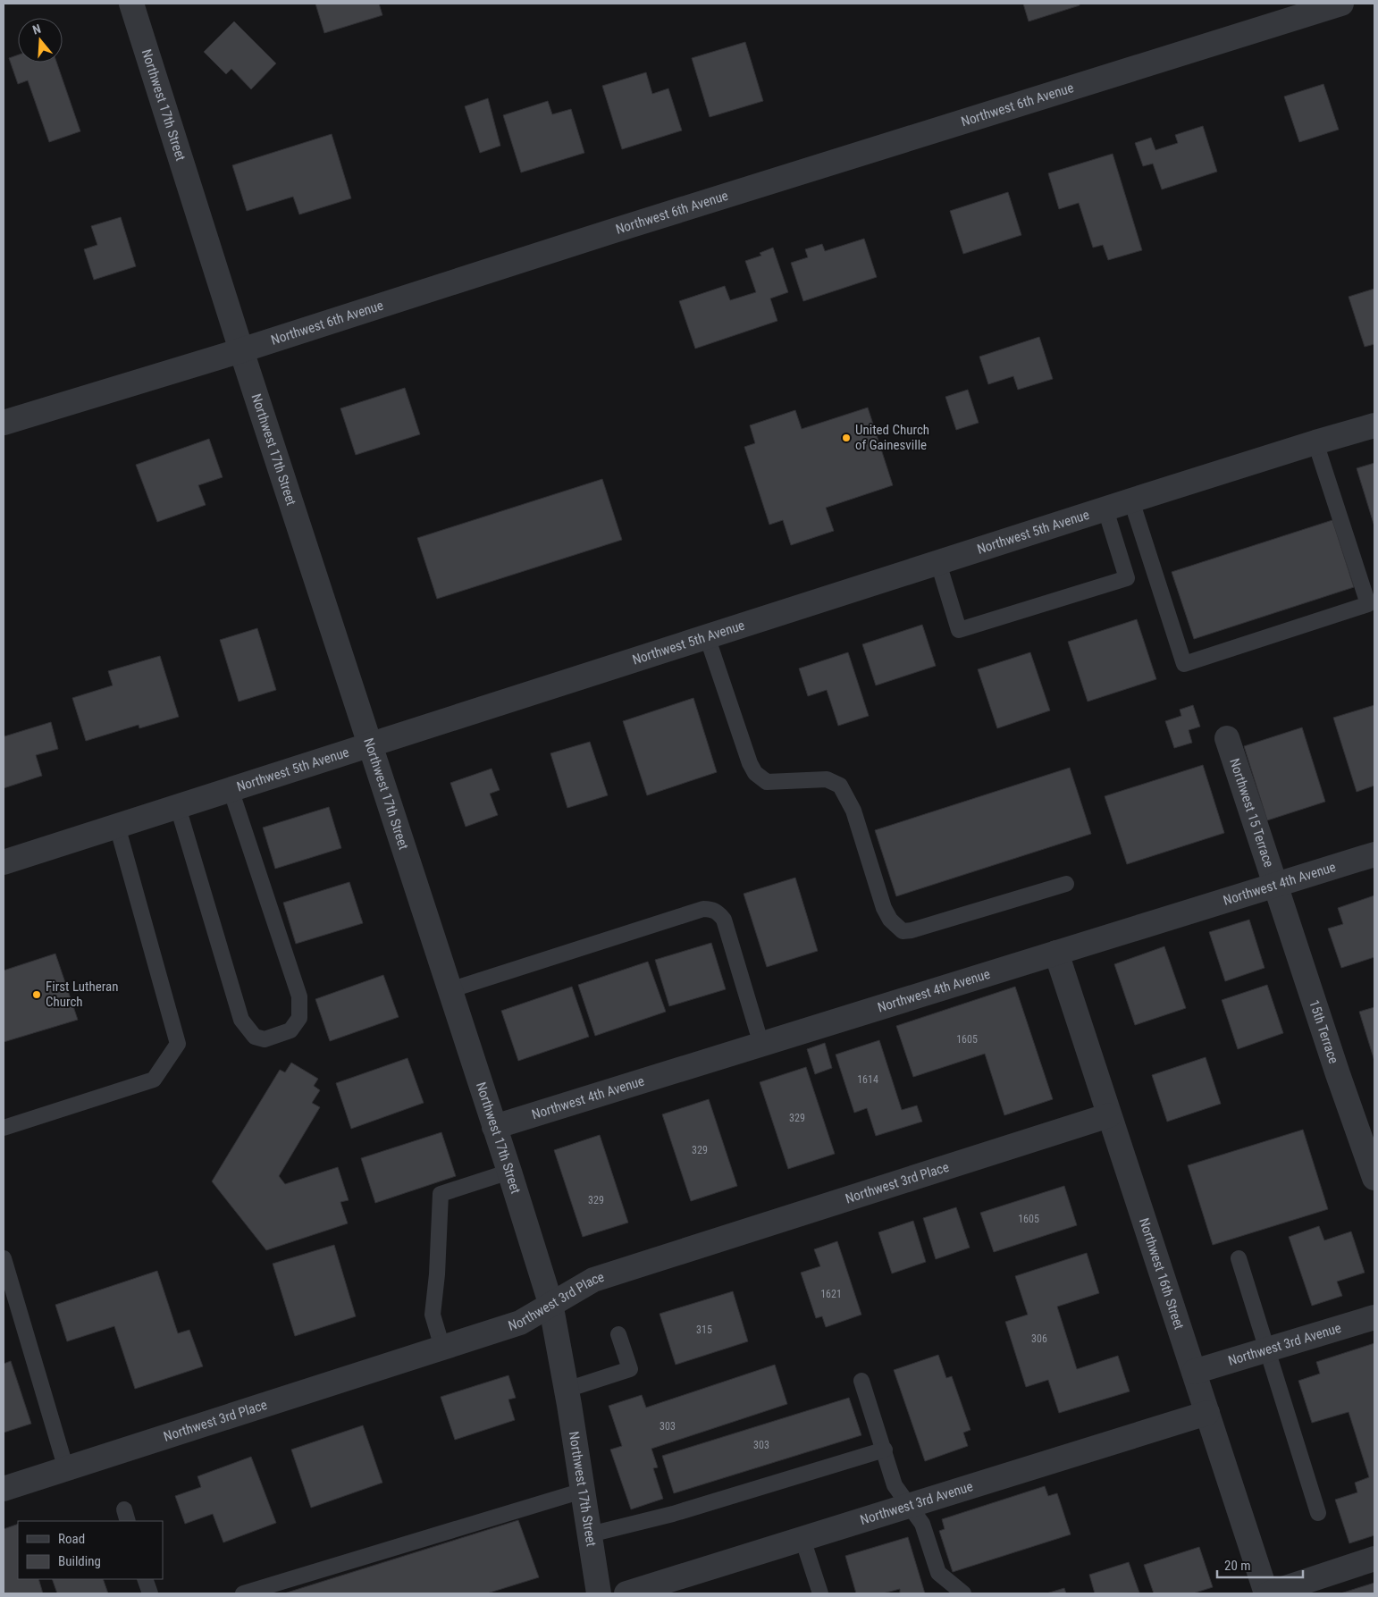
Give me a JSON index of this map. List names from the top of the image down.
{
  "streets": {
    "street": [
      "Northwest 17th Street",
      "Northwest 6th Avenue",
      "Northwest 5th Avenue",
      "Northwest 15 Terrace",
      "Northwest 4th Avenue",
      "15th Terrace",
      "Northwest 3rd Place",
      "Northwest 16th Street",
      "Northwest 3rd Avenue"
    ]
  },
  "crossings": [
    ["Northwest 17th Street", "Northwest 6th Avenue"],
    ["Northwest 17th Street", "Northwest 5th Avenue"],
    ["Northwest 17th Street", "Northwest 4th Avenue"],
    ["Northwest 17th Street", "Northwest 3rd Place"],
    ["Northwest 15 Terrace", "Northwest 4th Avenue"],
    ["Northwest 15 Terrace", "15th Terrace"],
    ["Northwest 4th Avenue", "15th Terrace"],
    ["Northwest 4th Avenue", "Northwest 16th Street"],
    ["Northwest 3rd Place", "Northwest 16th Street"],
    ["Northwest 16th Street", "Northwest 3rd Avenue"]
  ],
  "places": ["United Church of Gainesville", "First Lutheran Church"],
  "house_numbers": [
    "1605",
    "1614",
    "329",
    "329",
    "329",
    "1605",
    "1621",
    "315",
    "306",
    "303",
    "303"
  ],
  "legend": ["Road", "Building"],
  "scale_bar": "20 m",
  "north": "top"
}
